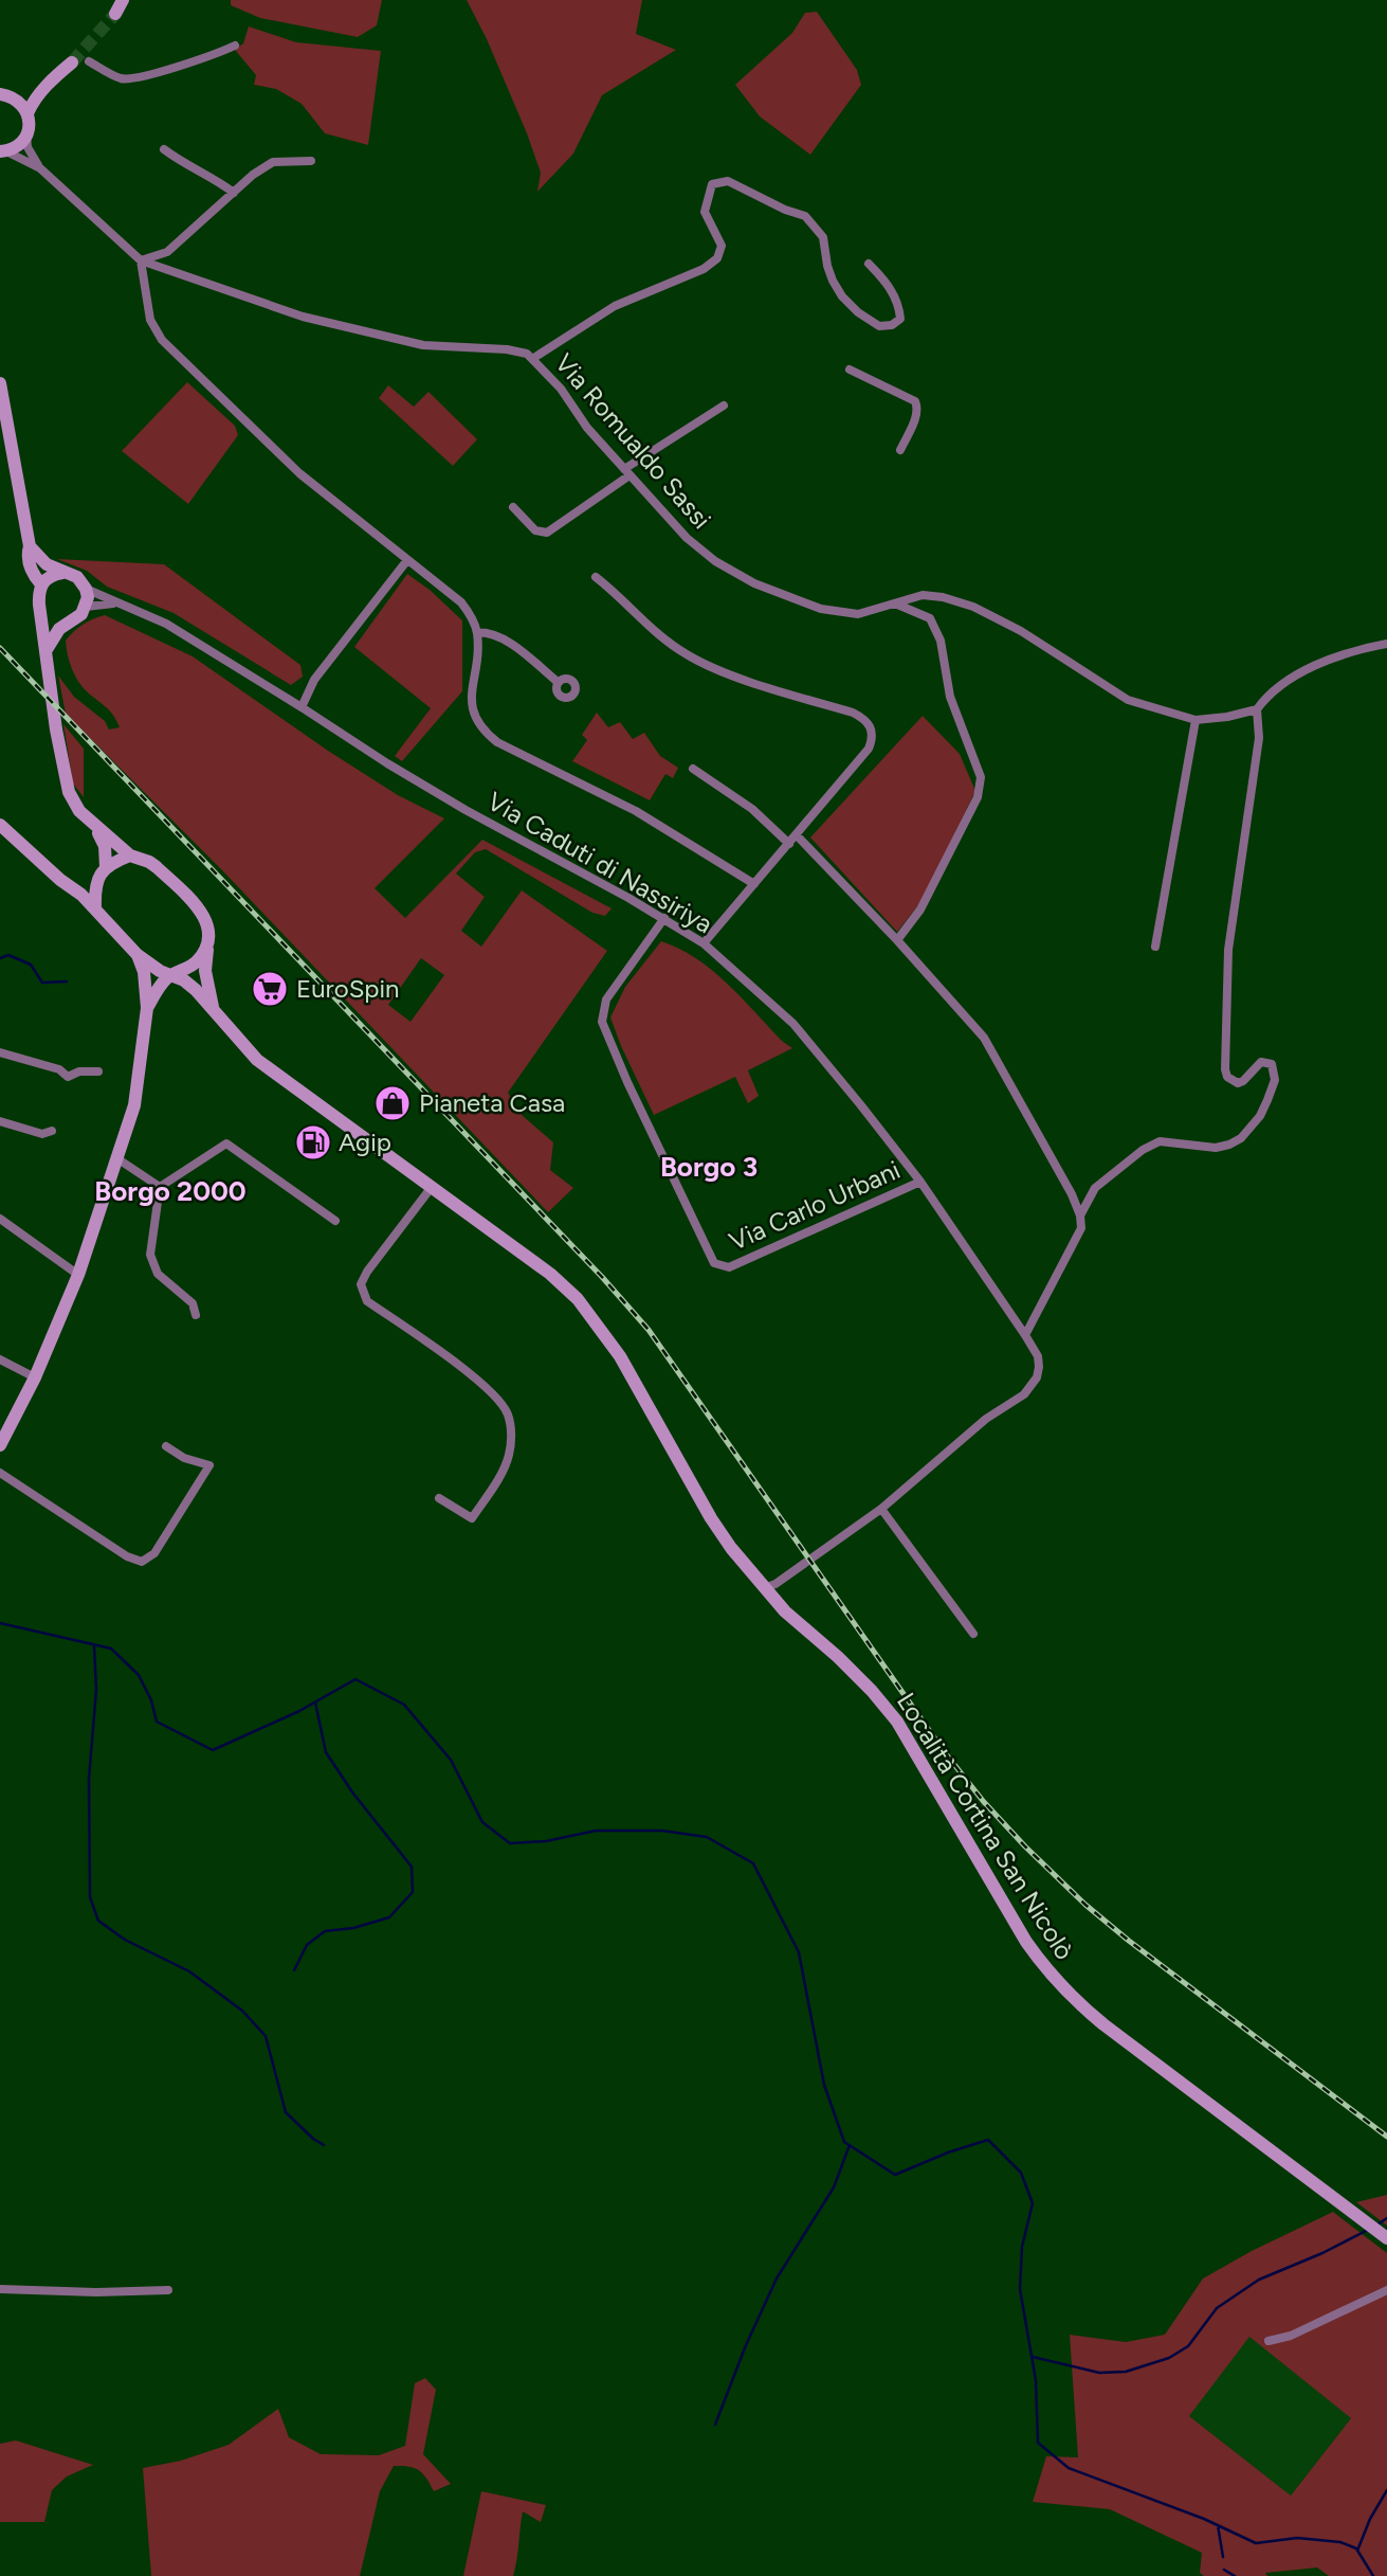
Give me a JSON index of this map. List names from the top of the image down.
{
  "streets": {
    "main road": ["Località Cortina San Nicolò"],
    "street": ["Via Romualdo Sassi", "Via Caduti di Nassiriya", "Via Carlo Urbani"]
  },
  "crossings": [
    ["Via Caduti di Nassiriya", "Via Carlo Urbani"],
    ["Via Caduti di Nassiriya", "Località Cortina San Nicolò"]
  ],
  "districts": ["Borgo 3", "Borgo 2000"],
  "places": {
    "supermarket": ["EuroSpin"],
    "shop": ["Pianeta Casa"],
    "fuel station": ["Agip"]
  }
}
